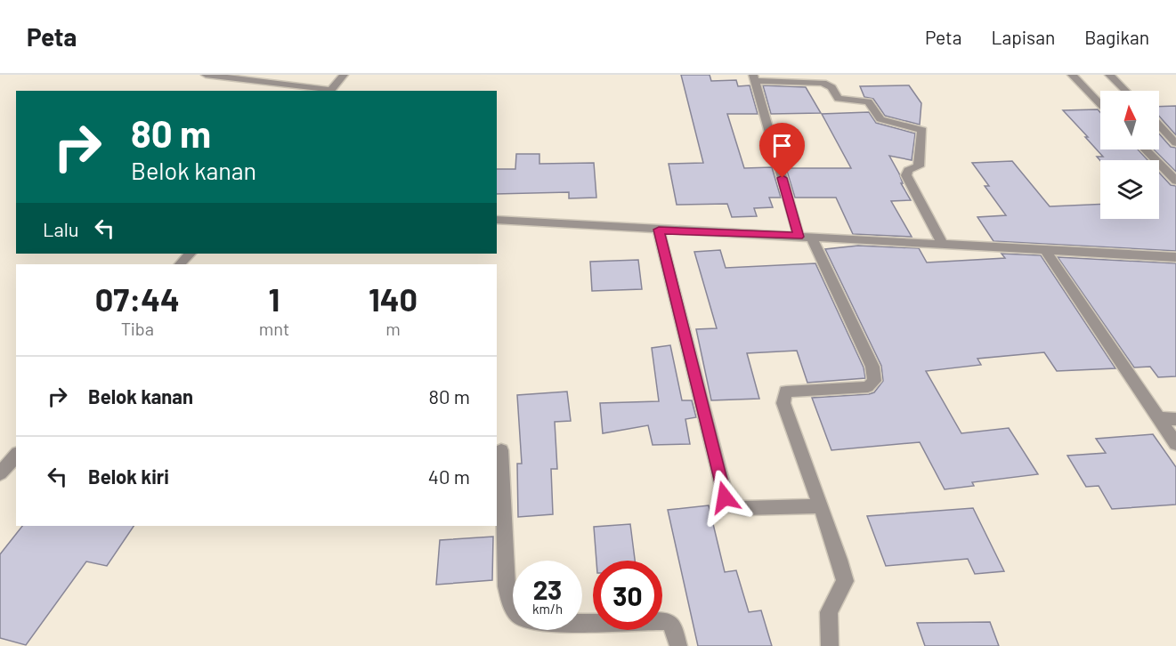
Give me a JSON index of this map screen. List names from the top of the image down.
{
  "north": "top",
  "page": {
    "header": "Peta",
    "nav": ["Peta", "Lapisan", "Bagikan"],
    "turn": ["80 m", "Belok kanan"],
    "then": "Lalu",
    "eta": [
      "07:44",
      "Tiba",
      "1",
      "mnt",
      "140",
      "m"
    ],
    "list": [
      {
        "name": "Belok kanan",
        "value": "80 m"
      },
      {
        "name": "Belok kiri",
        "value": "40 m"
      }
    ],
    "speed": "23 km/h",
    "limit": "30"
  }
}
